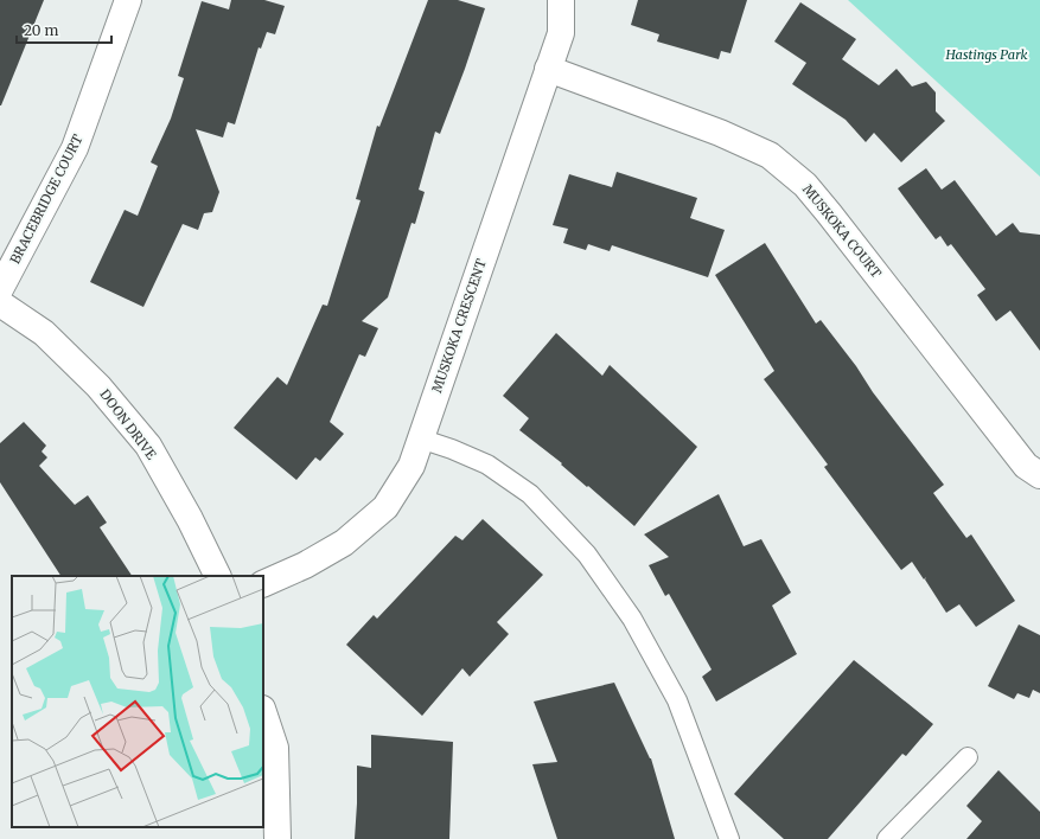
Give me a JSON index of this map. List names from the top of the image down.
{
  "streets": {
    "street": [
      "BRACEBRIDGE COURT",
      "MUSKOKA COURT",
      "MUSKOKA CRESCENT",
      "DOON DRIVE"
    ]
  },
  "crossings": [
    ["MUSKOKA COURT", "MUSKOKA CRESCENT"]
  ],
  "parks": ["Hastings Park"],
  "scale_bar": "20 m"
}
